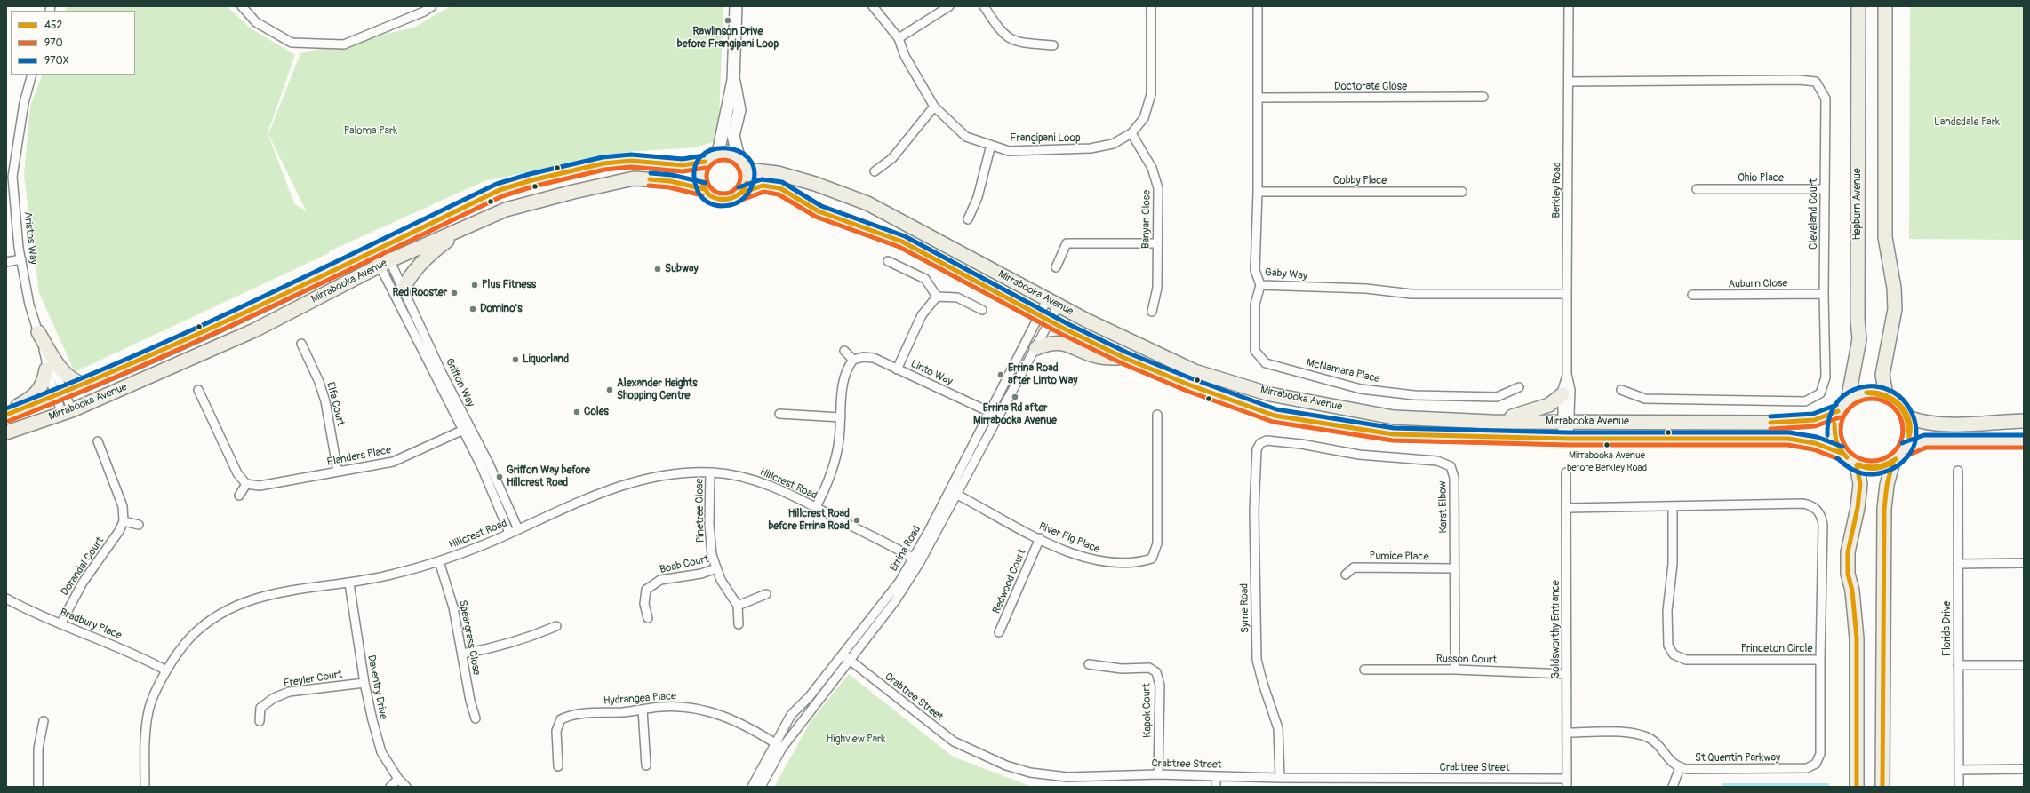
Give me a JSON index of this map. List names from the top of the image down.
{
  "streets": {
    "main road": ["Hepburn Avenue", "Mirrabooka Avenue"],
    "street": [
      "Doctorate Close",
      "Frangipani Loop",
      "Ohio Place",
      "Cobby Place",
      "Berkley Road",
      "Cleveland Court",
      "Banyan Close",
      "Aristos Way",
      "Gaby Way",
      "Auburn Close",
      "McNamara Place",
      "Linto Way",
      "Griffon Way",
      "Elfa Court",
      "Flanders Place",
      "Hillcrest Road",
      "Karst Elbow",
      "Pinetree Close",
      "River Fig Place",
      "Errina Road",
      "Pumice Place",
      "Boab Court",
      "Dorandal Court",
      "Redwood Court",
      "Syme Road",
      "Bradbury Place",
      "Florida Drive",
      "Goldsworthy Entrance",
      "Speargrass Close",
      "Princeton Circle",
      "Russon Court",
      "Freyler Court",
      "Daventry Drive",
      "Crabtree Street",
      "Hydrangea Place",
      "Kapok Court",
      "St Quentin Parkway"
    ]
  },
  "crossings": [
    ["Doctorate Close", "Gaby Way"],
    ["Frangipani Loop", "Banyan Close"],
    ["Ohio Place", "Cleveland Court"],
    ["Cobby Place", "Gaby Way"],
    ["Berkley Road", "Cleveland Court"],
    ["Berkley Road", "Gaby Way"],
    ["Berkley Road", "Mirrabooka Avenue"],
    ["Hepburn Avenue", "Mirrabooka Avenue"],
    ["Cleveland Court", "Auburn Close"],
    ["Aristos Way", "Mirrabooka Avenue"],
    ["Gaby Way", "McNamara Place"],
    ["Mirrabooka Avenue", "Griffon Way"],
    ["Mirrabooka Avenue", "Errina Road"],
    ["Linto Way", "Errina Road"],
    ["Griffon Way", "Flanders Place"],
    ["Griffon Way", "Hillcrest Road"],
    ["Elfa Court", "Flanders Place"],
    ["Hillcrest Road", "Pinetree Close"],
    ["Hillcrest Road", "Errina Road"],
    ["Hillcrest Road", "Bradbury Place"],
    ["Hillcrest Road", "Speargrass Close"],
    ["Hillcrest Road", "Daventry Drive"],
    ["Karst Elbow", "Pumice Place"],
    ["Karst Elbow", "Syme Road"],
    ["Karst Elbow", "Russon Court"],
    ["Pinetree Close", "Boab Court"],
    ["River Fig Place", "Errina Road"],
    ["River Fig Place", "Redwood Court"],
    ["Errina Road", "Crabtree Street"],
    ["Errina Road", "Hydrangea Place"],
    ["Dorandal Court", "Bradbury Place"],
    ["Syme Road", "Crabtree Street"],
    ["Goldsworthy Entrance", "Princeton Circle"],
    ["Goldsworthy Entrance", "Russon Court"],
    ["Goldsworthy Entrance", "Crabtree Street"],
    ["Goldsworthy Entrance", "St Quentin Parkway"],
    ["Princeton Circle", "St Quentin Parkway"],
    ["Freyler Court", "Daventry Drive"],
    ["Crabtree Street", "Kapok Court"]
  ],
  "parks": ["Landsdale Park", "Paloma Park", "Highview Park"],
  "places": [
    "Rawlinson Drive before Frangipani Loop",
    "Subway",
    "Plus Fitness",
    "Red Rooster",
    "Domino's",
    "Liquorland",
    "Errina Road after Linto Way",
    "Alexander Heights Shopping Centre",
    "Errina Rd after Mirrabooka Avenue",
    "Coles",
    "Mirrabooka Avenue before Berkley Road",
    "Griffon Way before Hillcrest Road",
    "Hillcrest Road before Errina Road"
  ],
  "lines": ["transit line 970X", "transit line 970", "transit line 452"],
  "legend": ["452", "970", "970X"]
}
